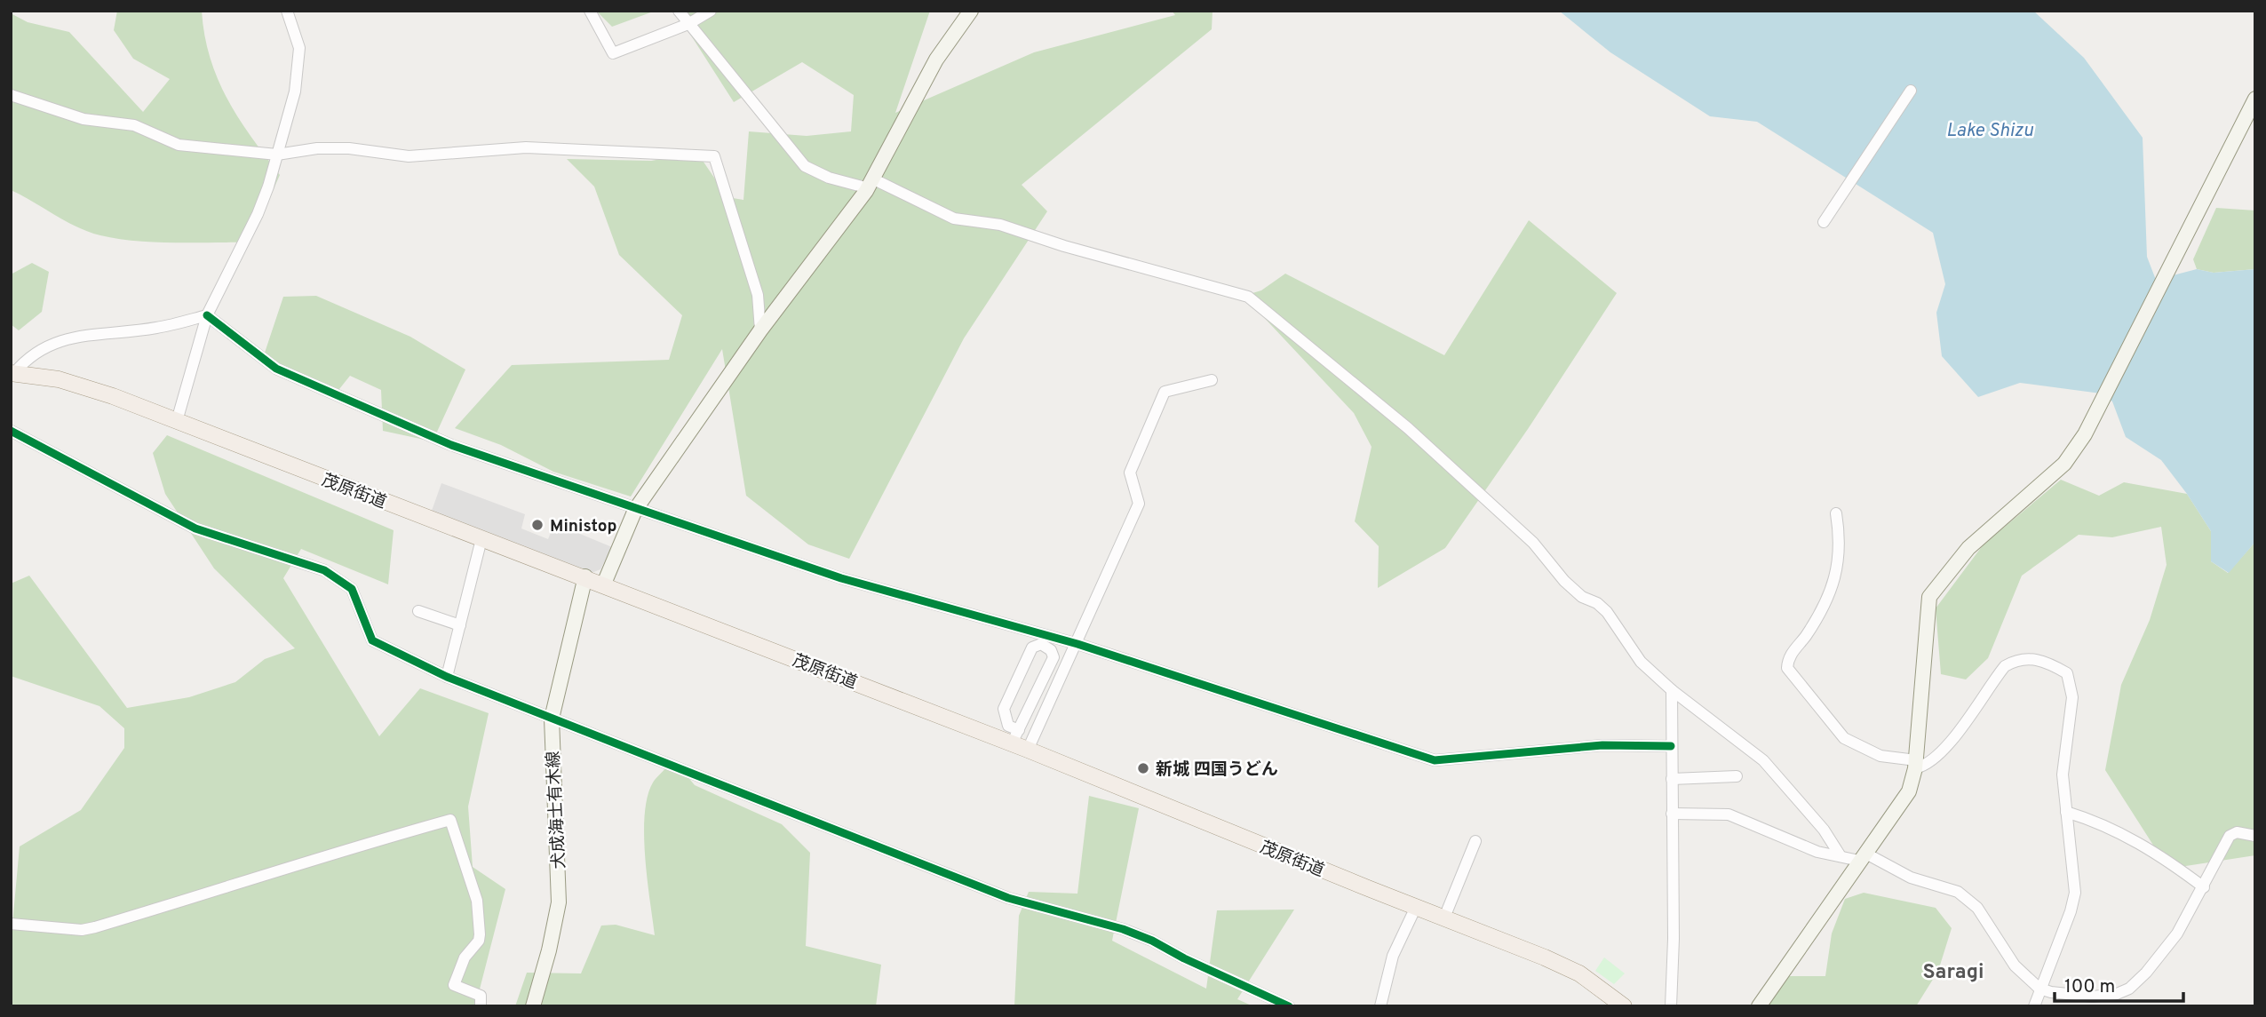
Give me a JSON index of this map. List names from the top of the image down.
{
  "streets": {
    "main road": ["茂原街道"],
    "street": ["犬成海士有木線"]
  },
  "crossings": [
    ["茂原街道", "犬成海士有木線"]
  ],
  "districts": ["Saragi"],
  "water": ["Lake Shizu"],
  "places": ["Ministop", "新城 四国うどん"],
  "scale_bar": "100 m"
}
